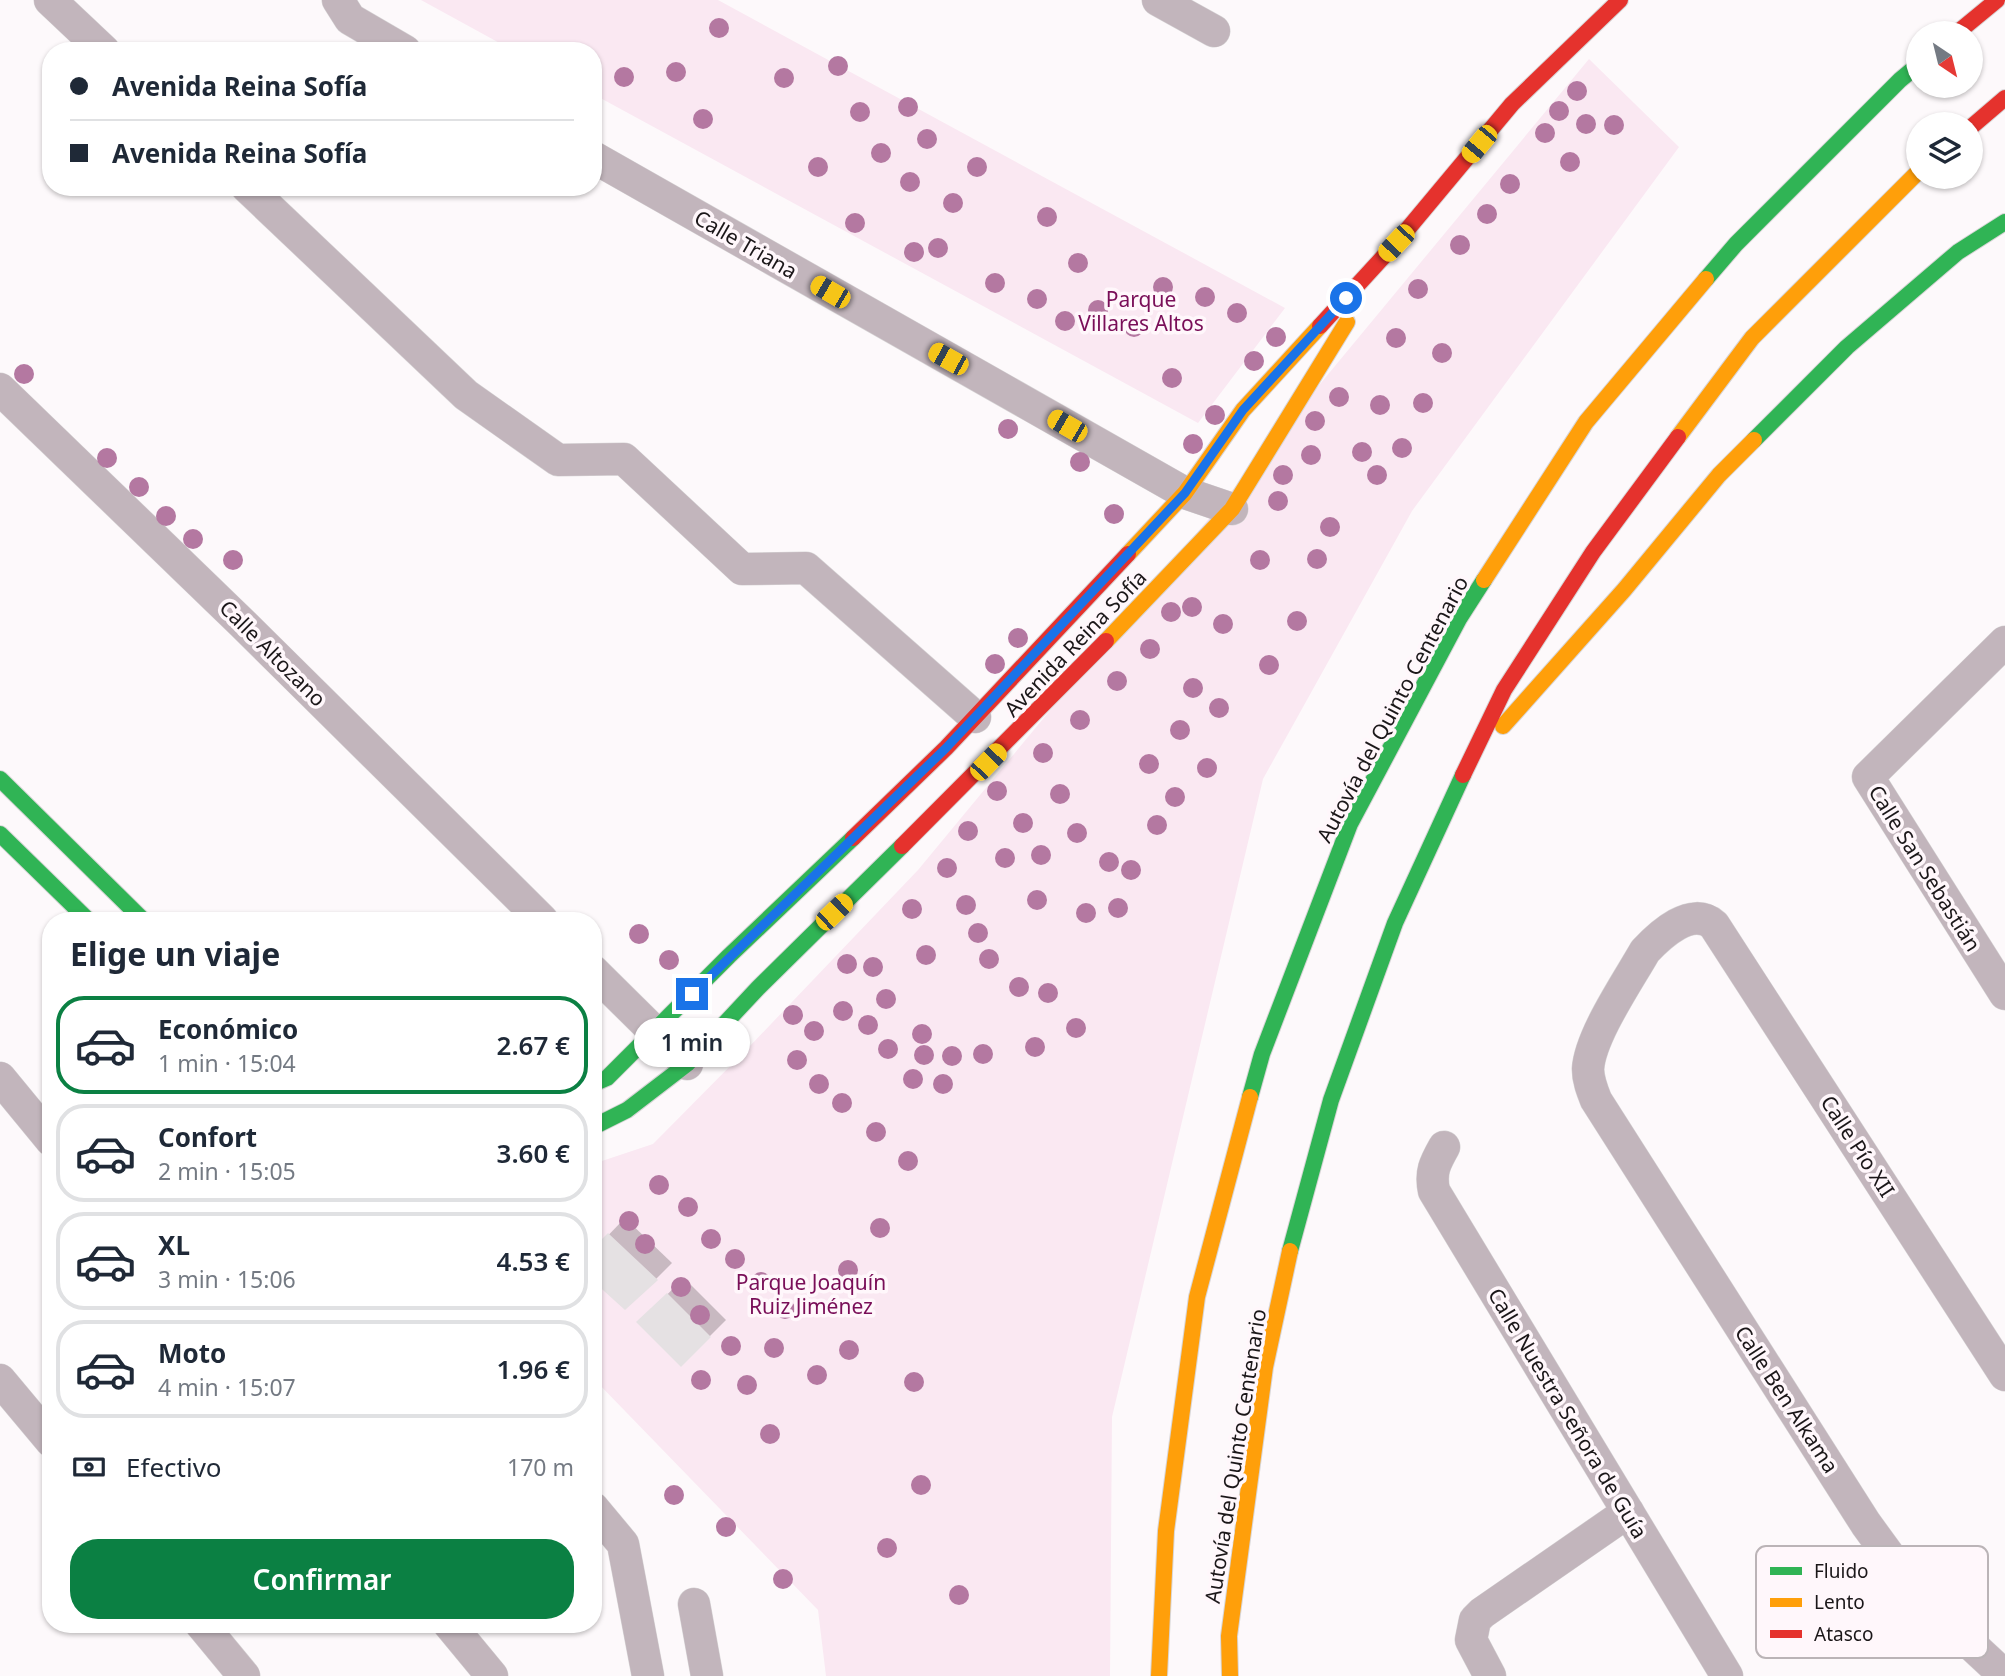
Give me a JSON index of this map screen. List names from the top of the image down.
{
  "streets": {
    "main road": ["Avenida Reina Sofía", "Autovía del Quinto Centenario"],
    "street": [
      "Calle Triana",
      "Calle Altozano",
      "Calle San Sebastián",
      "Calle Pío XII",
      "Calle Ben Alkama",
      "Calle Nuestra Señora de Guía"
    ]
  },
  "crossings": [
    ["Calle Triana", "Avenida Reina Sofía"],
    ["Calle Pío XII", "Calle Ben Alkama"]
  ],
  "parks": ["Parque Villares Altos", "Parque Joaquín Ruiz Jiménez"],
  "legend": ["Fluido", "Lento", "Atasco"],
  "north": "bottom right",
  "page": {
    "banner": ["Avenida Reina Sofía", "Avenida Reina Sofía"],
    "heading": "Elige un viaje",
    "list": [
      {
        "name": "Económico",
        "note": "1 min · 15:04",
        "value": "2.67 €"
      },
      {
        "name": "Confort",
        "note": "2 min · 15:05",
        "value": "3.60 €"
      },
      {
        "name": "XL",
        "note": "3 min · 15:06",
        "value": "4.53 €"
      },
      {
        "name": "Moto",
        "note": "4 min · 15:07",
        "value": "1.96 €"
      }
    ],
    "bubble": "1 min",
    "pay": ["Efectivo", "170 m"],
    "buttons": "Confirmar"
  }
}
